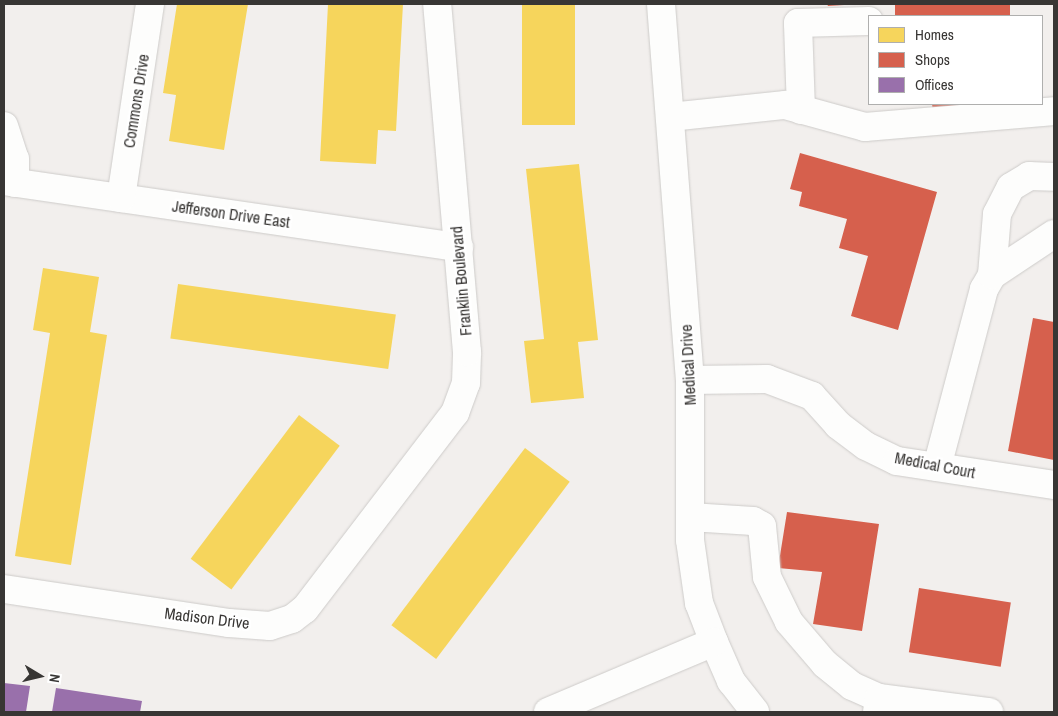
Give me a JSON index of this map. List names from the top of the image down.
{
  "streets": {
    "street": [
      "Commons Drive",
      "Jefferson Drive East",
      "Franklin Boulevard",
      "Medical Drive",
      "Medical Court",
      "Madison Drive"
    ]
  },
  "crossings": [
    ["Commons Drive", "Jefferson Drive East"],
    ["Jefferson Drive East", "Franklin Boulevard"],
    ["Franklin Boulevard", "Madison Drive"],
    ["Medical Drive", "Medical Court"]
  ],
  "legend": ["Homes", "Shops", "Offices"],
  "north": "right"
}
